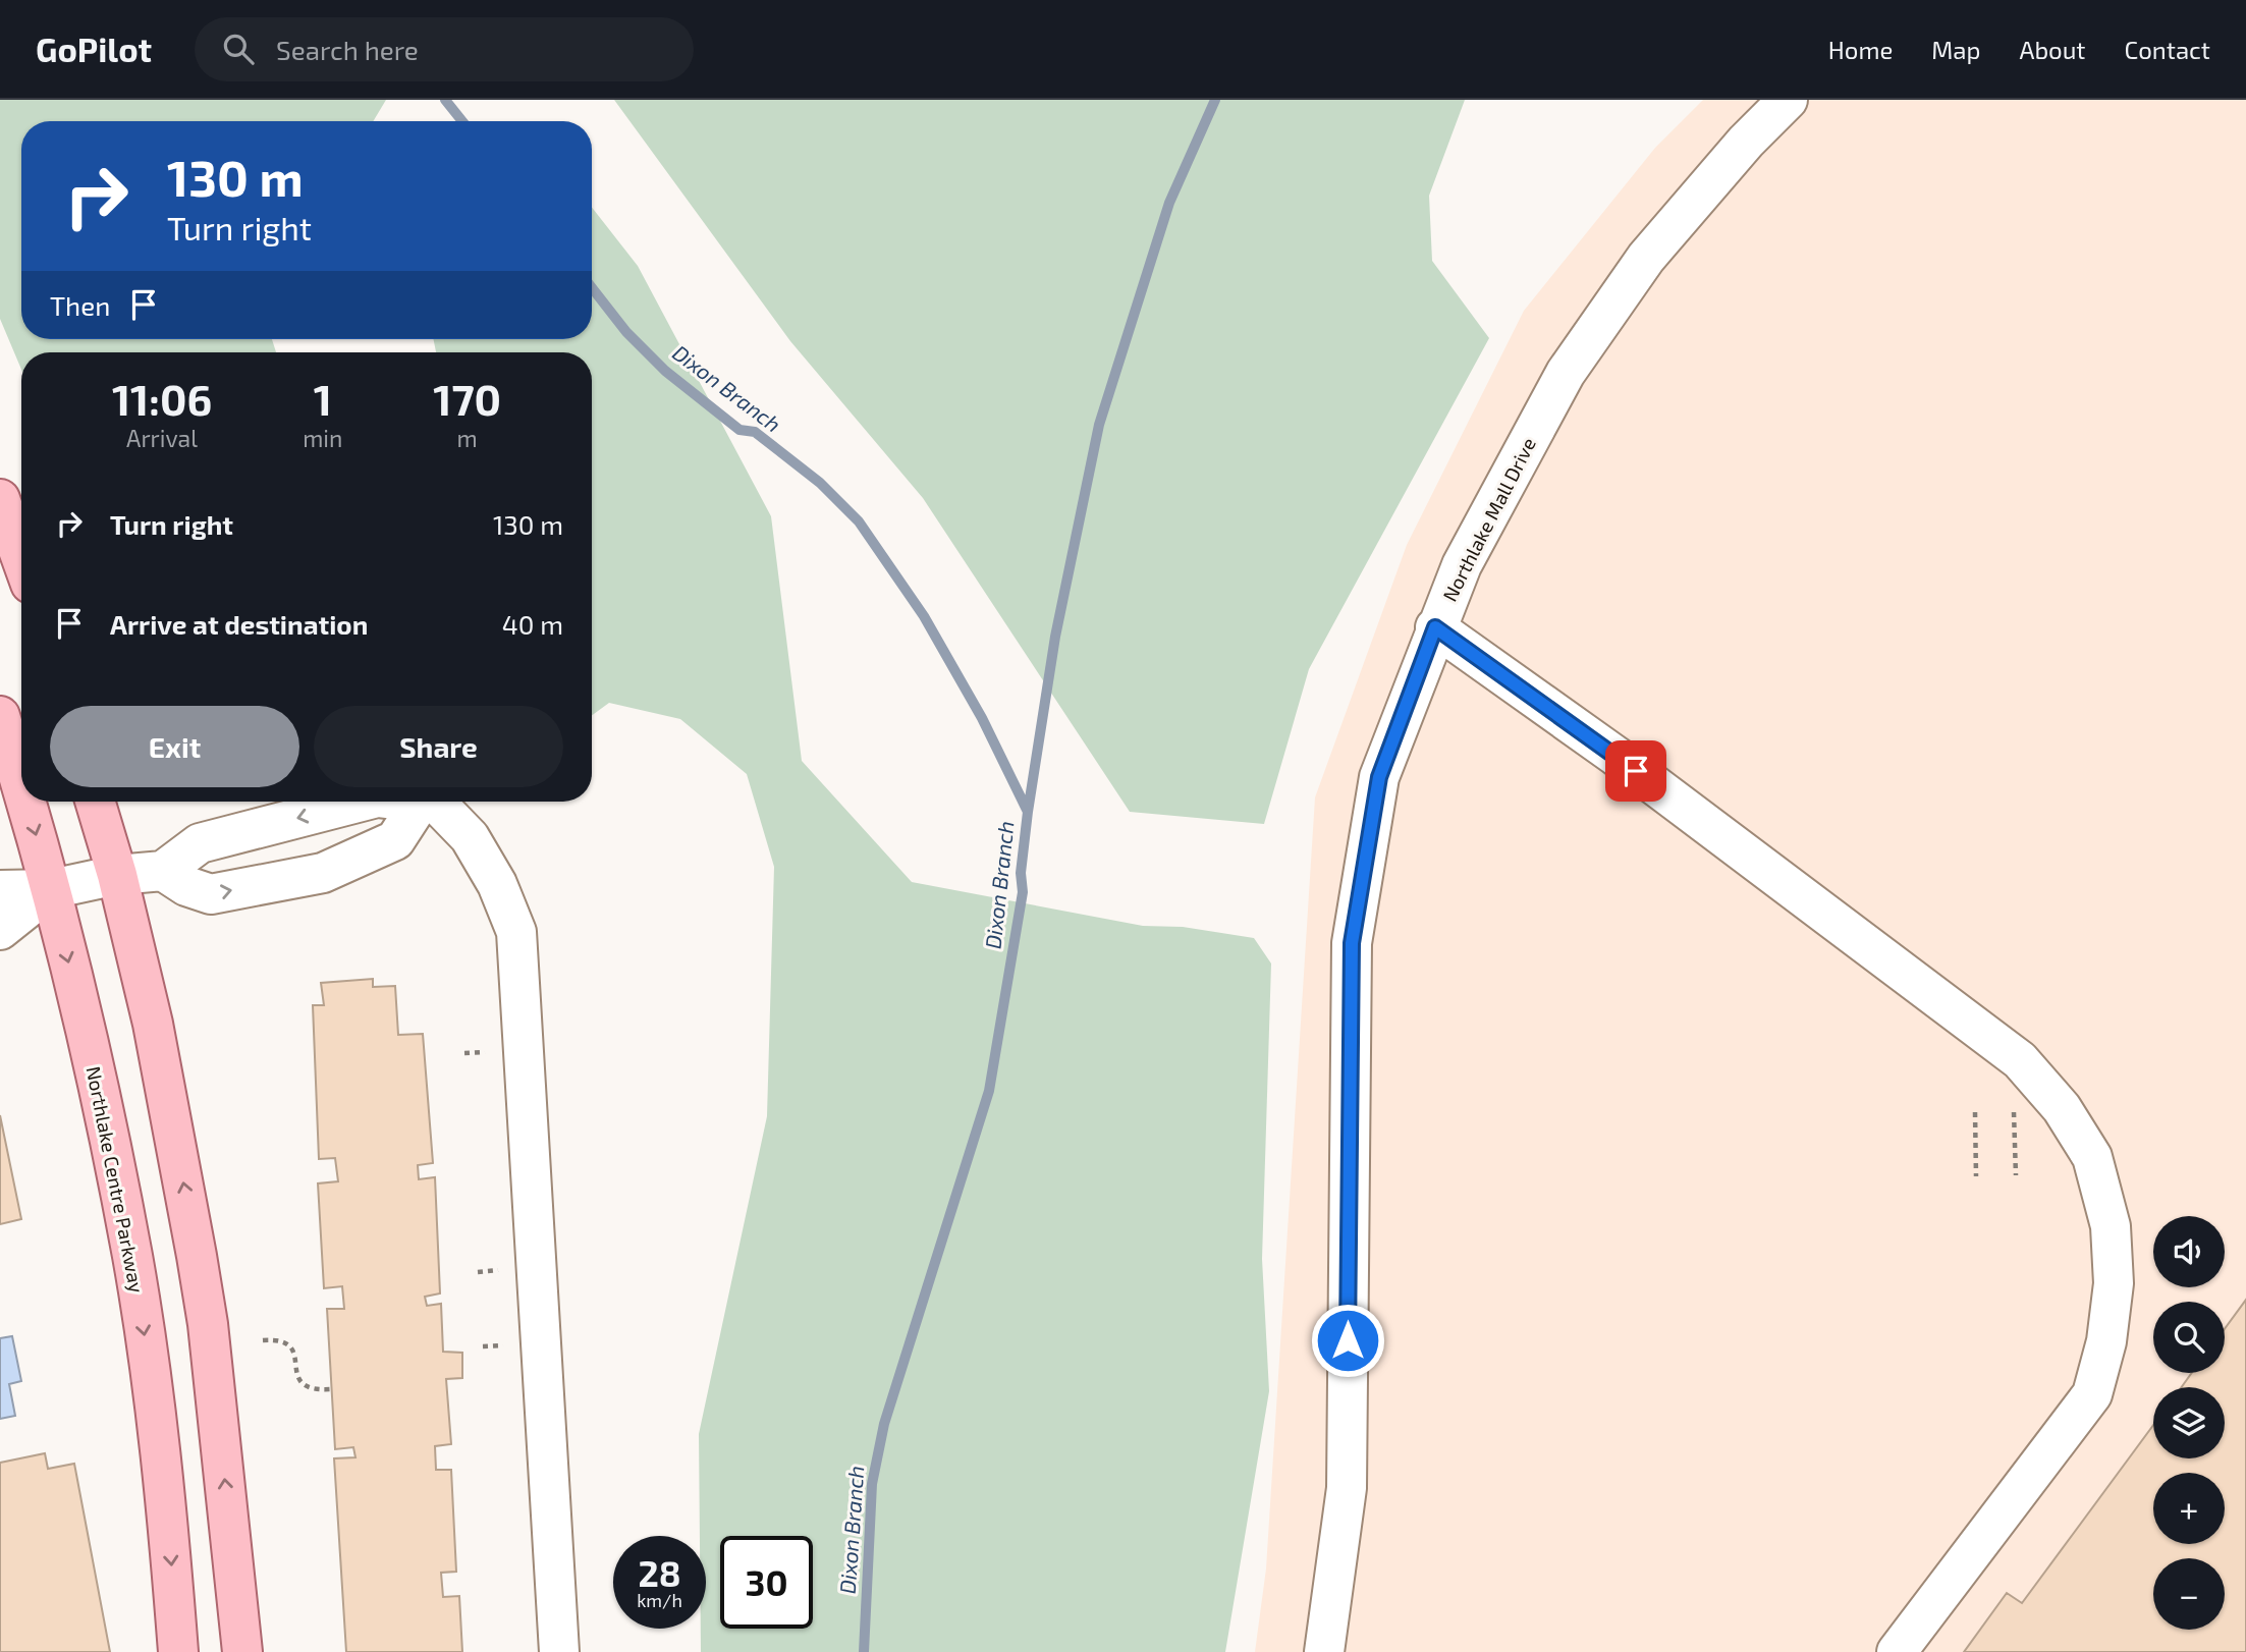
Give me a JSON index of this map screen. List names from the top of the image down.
{
  "streets": {
    "main road": ["Northlake Centre Parkway"],
    "street": ["Northlake Mall Drive"]
  },
  "water": ["Dixon Branch"],
  "page": {
    "header": "GoPilot",
    "search": "Search here",
    "nav": [
      "Home",
      "Map",
      "About",
      "Contact"
    ],
    "turn": ["130 m", "Turn right"],
    "then": "Then",
    "eta": [
      "11:06",
      "Arrival",
      "1",
      "min",
      "170",
      "m"
    ],
    "list": [
      {
        "name": "Turn right",
        "value": "130 m"
      },
      {
        "name": "Arrive at destination",
        "value": "40 m"
      }
    ],
    "buttons": ["Exit", "Share"],
    "map_buttons": ["+", "−"],
    "speed": "28 km/h",
    "limit": "30"
  }
}
